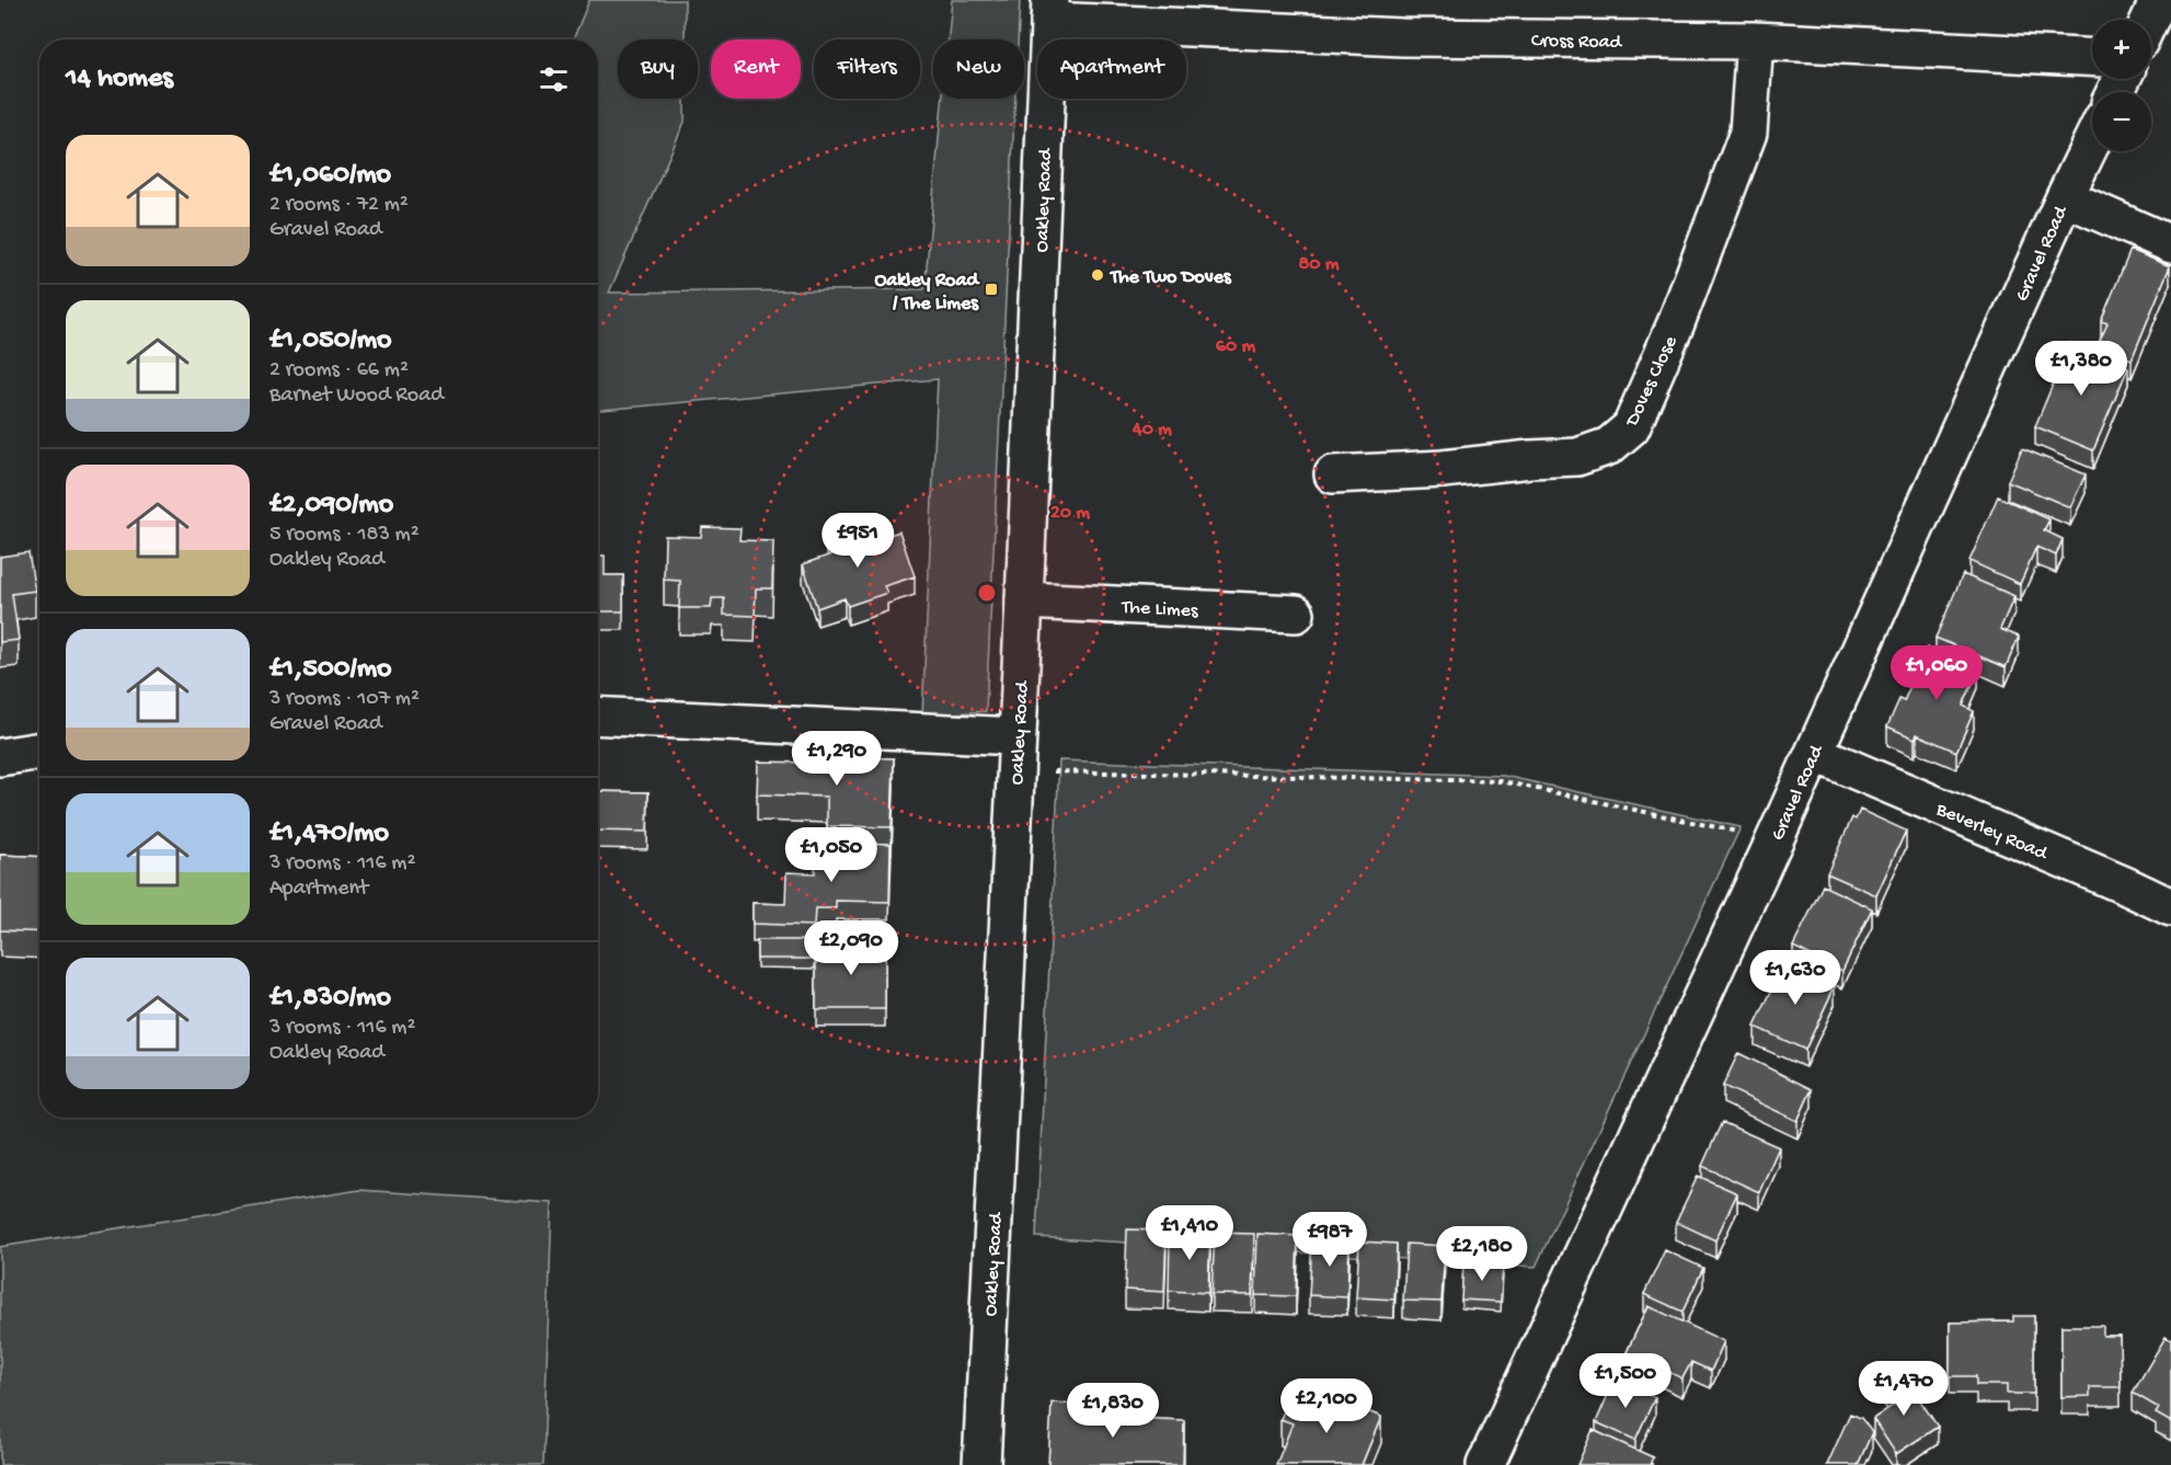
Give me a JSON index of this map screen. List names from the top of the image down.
{
  "streets": {
    "street": [
      "Cross Road",
      "Oakley Road",
      "Gravel Road",
      "Doves Close",
      "The Limes",
      "Beverley Road"
    ]
  },
  "crossings": [
    ["Cross Road", "Oakley Road"],
    ["Cross Road", "Doves Close"],
    ["Oakley Road", "The Limes"],
    ["Gravel Road", "Beverley Road"]
  ],
  "places": {
    "other": ["The Two Doves"],
    "transit": ["Oakley Road / The Limes"]
  },
  "page": {
    "map_buttons": ["+", "−"],
    "chip": [
      "Buy",
      "Rent",
      "Filters",
      "New",
      "Apartment"
    ],
    "heading": "14 homes",
    "list": [
      {
        "name": "£1,060/mo",
        "note": "2 rooms · 72 m² · Gravel Road"
      },
      {
        "name": "£1,050/mo",
        "note": "2 rooms · 66 m² · Barnet Wood Road"
      },
      {
        "name": "£2,090/mo",
        "note": "5 rooms · 183 m² · Oakley Road"
      },
      {
        "name": "£1,500/mo",
        "note": "3 rooms · 107 m² · Gravel Road"
      },
      {
        "name": "£1,470/mo",
        "note": "3 rooms · 116 m² · Apartment"
      },
      {
        "name": "£1,830/mo",
        "note": "3 rooms · 116 m² · Oakley Road"
      }
    ],
    "price": [
      "£1,380",
      "£951",
      "£1,060",
      "£1,290",
      "£1,050",
      "£2,090",
      "£1,630",
      "£1,410",
      "£987",
      "£2,180",
      "£1,500",
      "£1,470",
      "£2,100",
      "£1,830"
    ]
  },
  "rings": [
    "80 m",
    "60 m",
    "40 m",
    "20 m"
  ]
}
